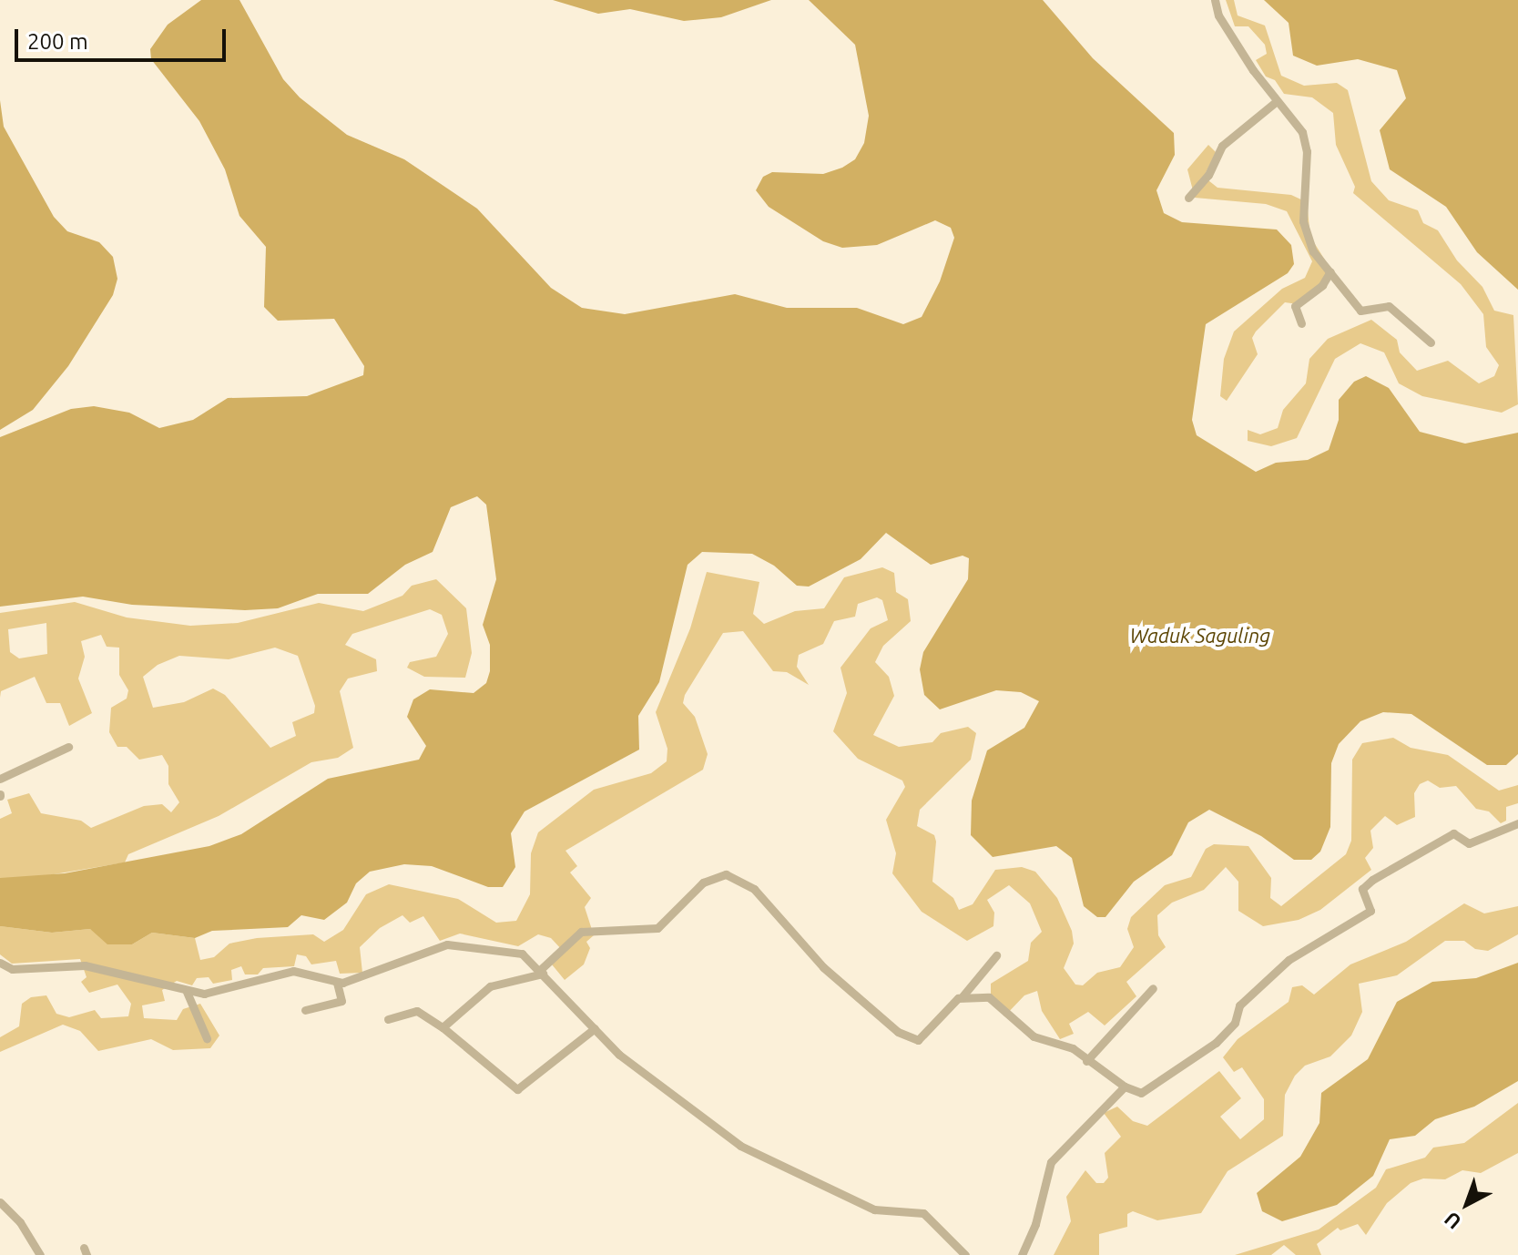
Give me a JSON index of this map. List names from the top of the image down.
{
  "water": ["Waduk Saguling"],
  "scale_bar": "200 m",
  "north": "bottom left"
}
